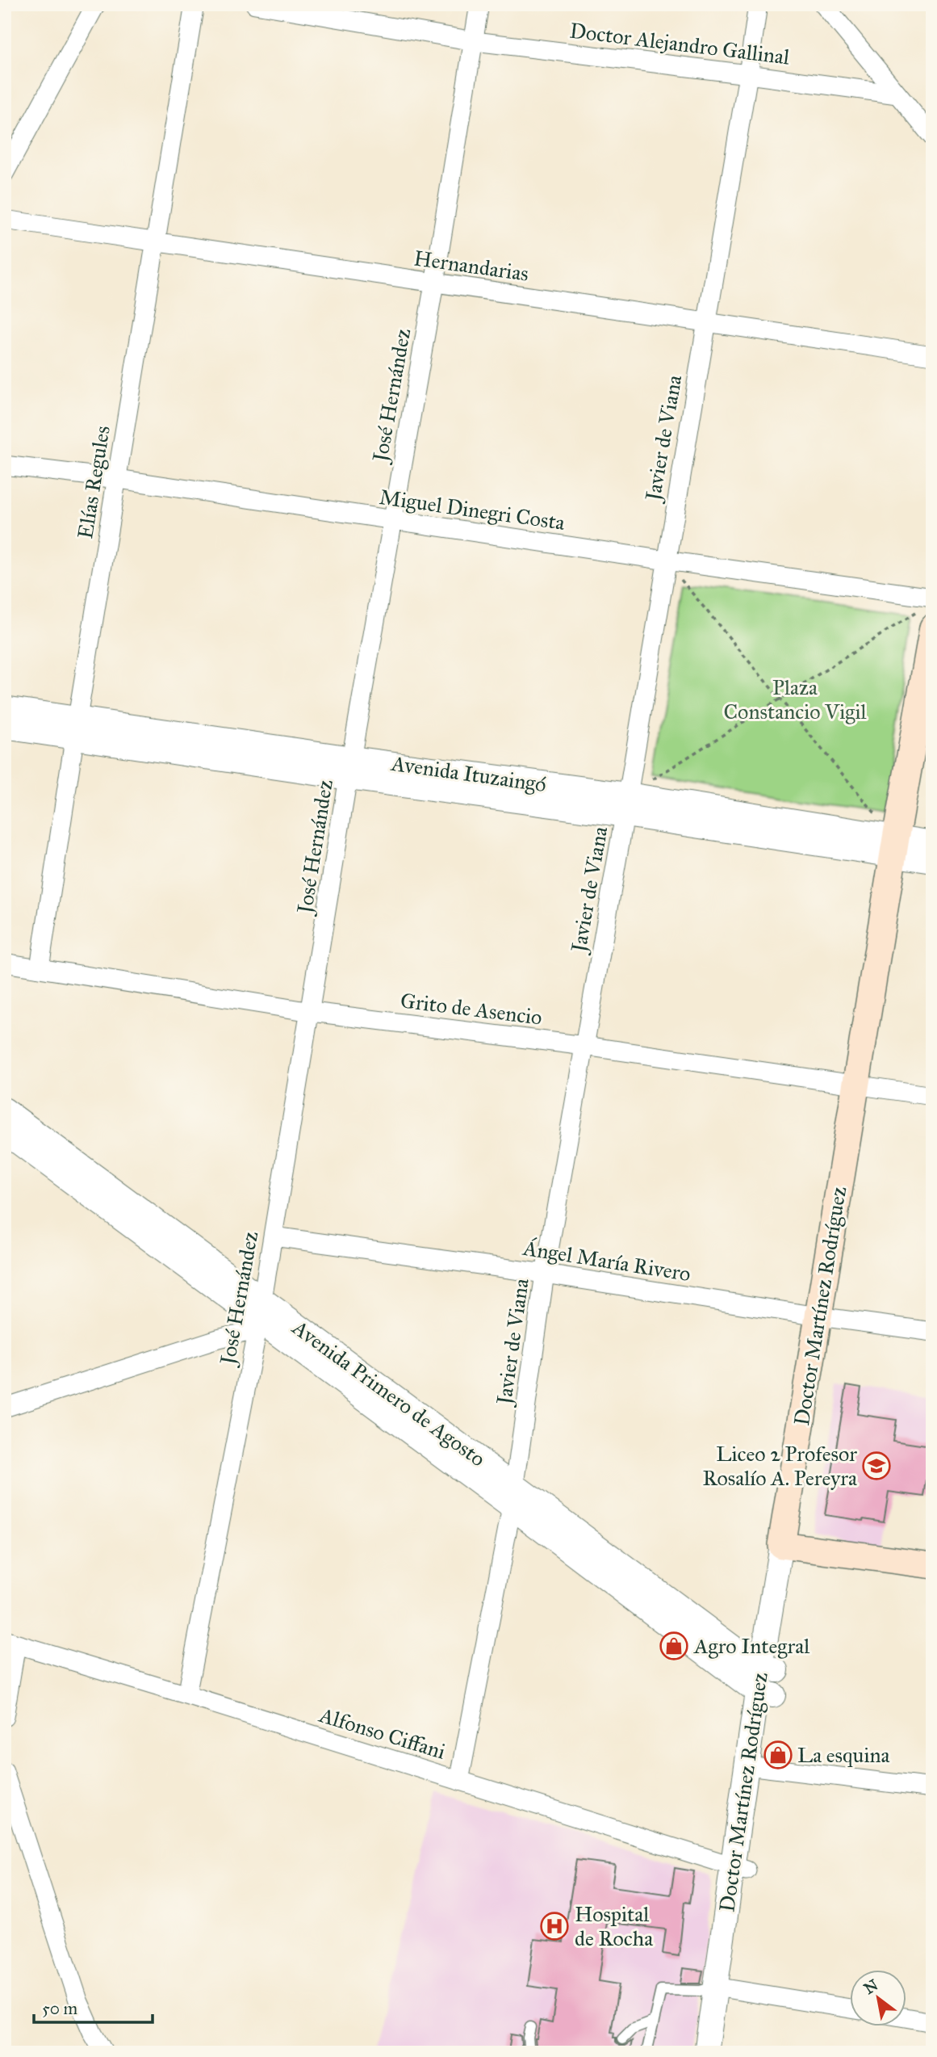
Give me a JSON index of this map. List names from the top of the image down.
{
  "streets": {
    "main road": ["Doctor Martínez Rodríguez"],
    "street": [
      "Doctor Alejandro Gallinal",
      "Hernandarias",
      "José Hernández",
      "Javier de Viana",
      "Elías Regules",
      "Miguel Dinegri Costa",
      "Avenida Ituzaingó",
      "Grito de Asencio",
      "Ángel María Rivero",
      "Avenida Primero de Agosto",
      "Alfonso Ciffani"
    ]
  },
  "crossings": [
    ["Doctor Alejandro Gallinal", "José Hernández"],
    ["Doctor Alejandro Gallinal", "Javier de Viana"],
    ["Hernandarias", "José Hernández"],
    ["Hernandarias", "Javier de Viana"],
    ["Hernandarias", "Elías Regules"],
    ["José Hernández", "Miguel Dinegri Costa"],
    ["José Hernández", "Avenida Ituzaingó"],
    ["José Hernández", "Grito de Asencio"],
    ["José Hernández", "Ángel María Rivero"],
    ["José Hernández", "Avenida Primero de Agosto"],
    ["José Hernández", "Alfonso Ciffani"],
    ["Javier de Viana", "Miguel Dinegri Costa"],
    ["Javier de Viana", "Avenida Ituzaingó"],
    ["Javier de Viana", "Grito de Asencio"],
    ["Javier de Viana", "Ángel María Rivero"],
    ["Javier de Viana", "Avenida Primero de Agosto"],
    ["Javier de Viana", "Alfonso Ciffani"],
    ["Elías Regules", "Miguel Dinegri Costa"],
    ["Elías Regules", "Avenida Ituzaingó"],
    ["Elías Regules", "Grito de Asencio"],
    ["Miguel Dinegri Costa", "Doctor Martínez Rodríguez"],
    ["Avenida Ituzaingó", "Doctor Martínez Rodríguez"],
    ["Grito de Asencio", "Doctor Martínez Rodríguez"],
    ["Ángel María Rivero", "Doctor Martínez Rodríguez"],
    ["Doctor Martínez Rodríguez", "Avenida Primero de Agosto"],
    ["Doctor Martínez Rodríguez", "Alfonso Ciffani"]
  ],
  "parks": ["Plaza Constancio Vigil"],
  "places": {
    "school or university": ["Liceo 2 Profesor Rosalío A. Pereyra"],
    "shop": ["Agro Integral", "La esquina"],
    "hospital": ["Hospital de Rocha"]
  },
  "scale_bar": "50 m",
  "north": "top left"
}
